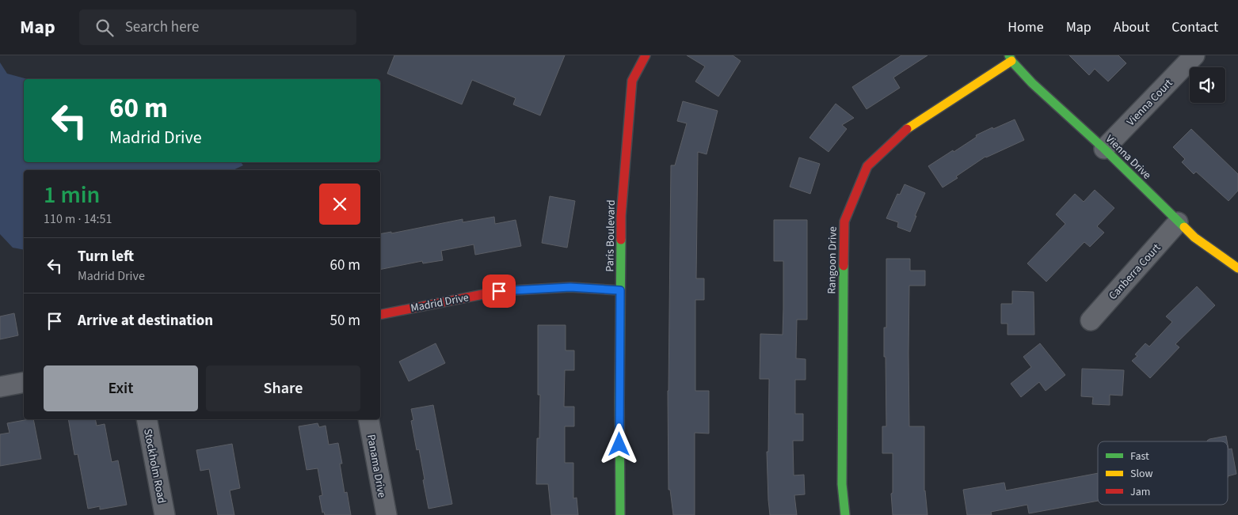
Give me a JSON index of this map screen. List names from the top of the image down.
{
  "streets": {
    "street": [
      "Vienna Court",
      "Vienna Drive",
      "Paris Boulevard",
      "Rangoon Drive",
      "Canberra Court",
      "Madrid Drive",
      "Stockholm Road",
      "Panama Drive"
    ]
  },
  "crossings": [
    ["Vienna Court", "Vienna Drive"],
    ["Vienna Drive", "Rangoon Drive"],
    ["Vienna Drive", "Canberra Court"],
    ["Paris Boulevard", "Madrid Drive"]
  ],
  "legend": ["Fast", "Slow", "Jam"],
  "page": {
    "header": "Map",
    "search": "Search here",
    "nav": [
      "Home",
      "Map",
      "About",
      "Contact"
    ],
    "turn": ["60 m", "Madrid Drive"],
    "heading": ["1 min", "110 m · 14:51"],
    "list": [
      {
        "name": "Turn left",
        "note": "Madrid Drive",
        "value": "60 m"
      },
      {
        "name": "Arrive at destination",
        "value": "50 m"
      }
    ],
    "buttons": ["Exit", "Share"]
  }
}
